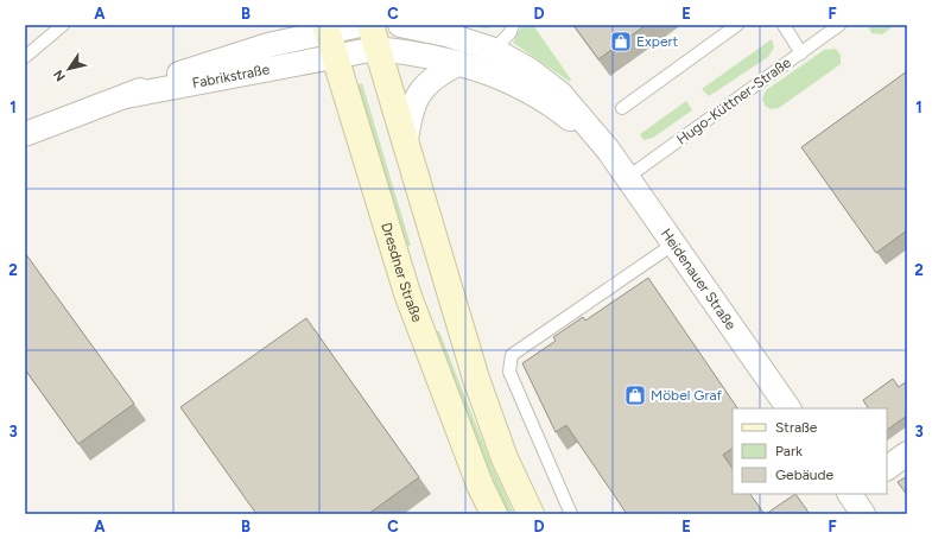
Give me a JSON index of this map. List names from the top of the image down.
{
  "streets": {
    "main road": ["Dresdner Straße"],
    "street": ["Fabrikstraße", "Heidenauer Straße"],
    "lane": ["Hugo-Küttner-Straße"]
  },
  "crossings": [
    ["Fabrikstraße", "Dresdner Straße"],
    ["Fabrikstraße", "Heidenauer Straße"],
    ["Hugo-Küttner-Straße", "Heidenauer Straße"]
  ],
  "places": {
    "shop": ["Expert", "Möbel Graf"]
  },
  "legend": ["Straße", "Park", "Gebäude"],
  "north": "bottom left",
  "grid": {
    "columns": [
      "A",
      "B",
      "C",
      "D",
      "E",
      "F"
    ],
    "rows": ["1", "2", "3"]
  }
}
